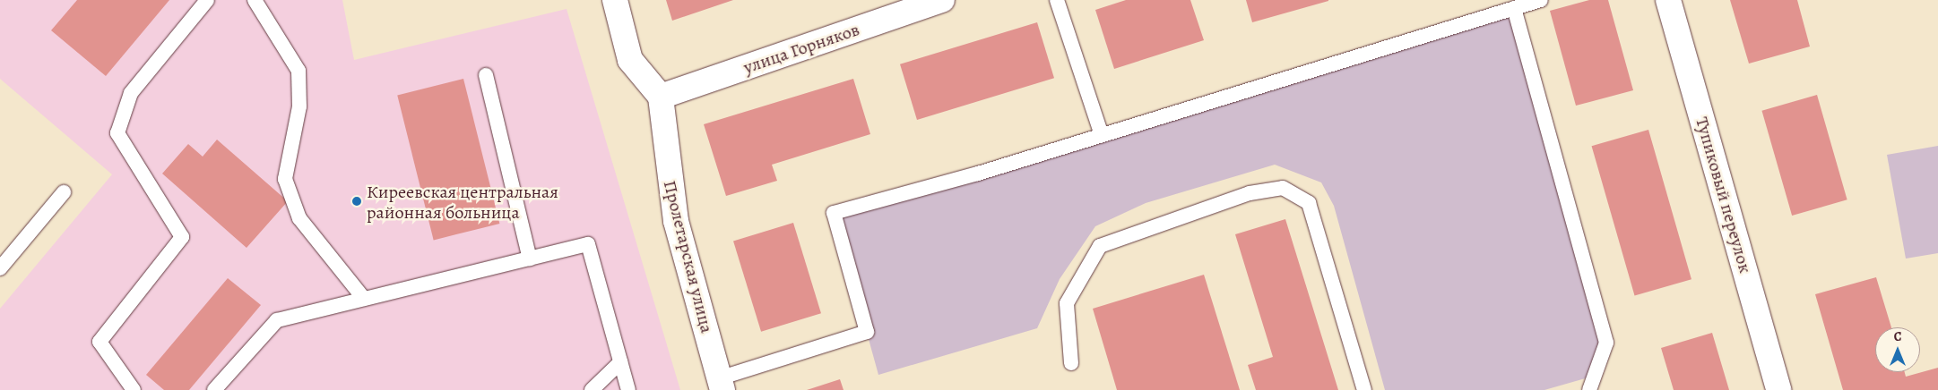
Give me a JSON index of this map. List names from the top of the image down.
{
  "streets": {
    "main road": ["улица Горняков", "Тупиковый переулок", "Пролетарская улица"]
  },
  "crossings": [
    ["улица Горняков", "Пролетарская улица"]
  ],
  "places": ["Киреевская центральная районная больница"],
  "north": "top"
}
